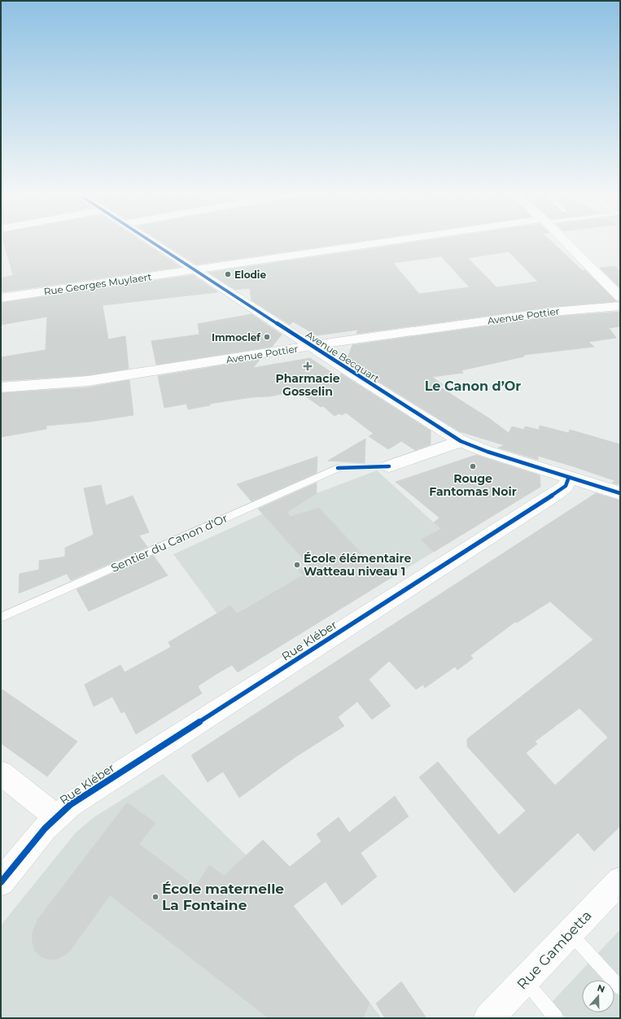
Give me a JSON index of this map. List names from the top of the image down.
{
  "streets": {
    "street": [
      "Rue Georges Muylaert",
      "Avenue Pottier",
      "Avenue Becquart",
      "Rue Kléber",
      "Rue Gambetta"
    ],
    "lane": ["Sentier du Canon d'Or"]
  },
  "crossings": [
    ["Rue Georges Muylaert", "Avenue Becquart"],
    ["Avenue Pottier", "Avenue Becquart"],
    ["Avenue Becquart", "Rue Kléber"]
  ],
  "districts": ["Le Canon d’Or"],
  "places": {
    "other": [
      "Elodie",
      "Immoclef",
      "Rouge Fantomas Noir",
      "École élémentaire Watteau niveau 1",
      "École maternelle La Fontaine"
    ],
    "health": ["Pharmacie Gosselin"]
  },
  "north": "top"
}
